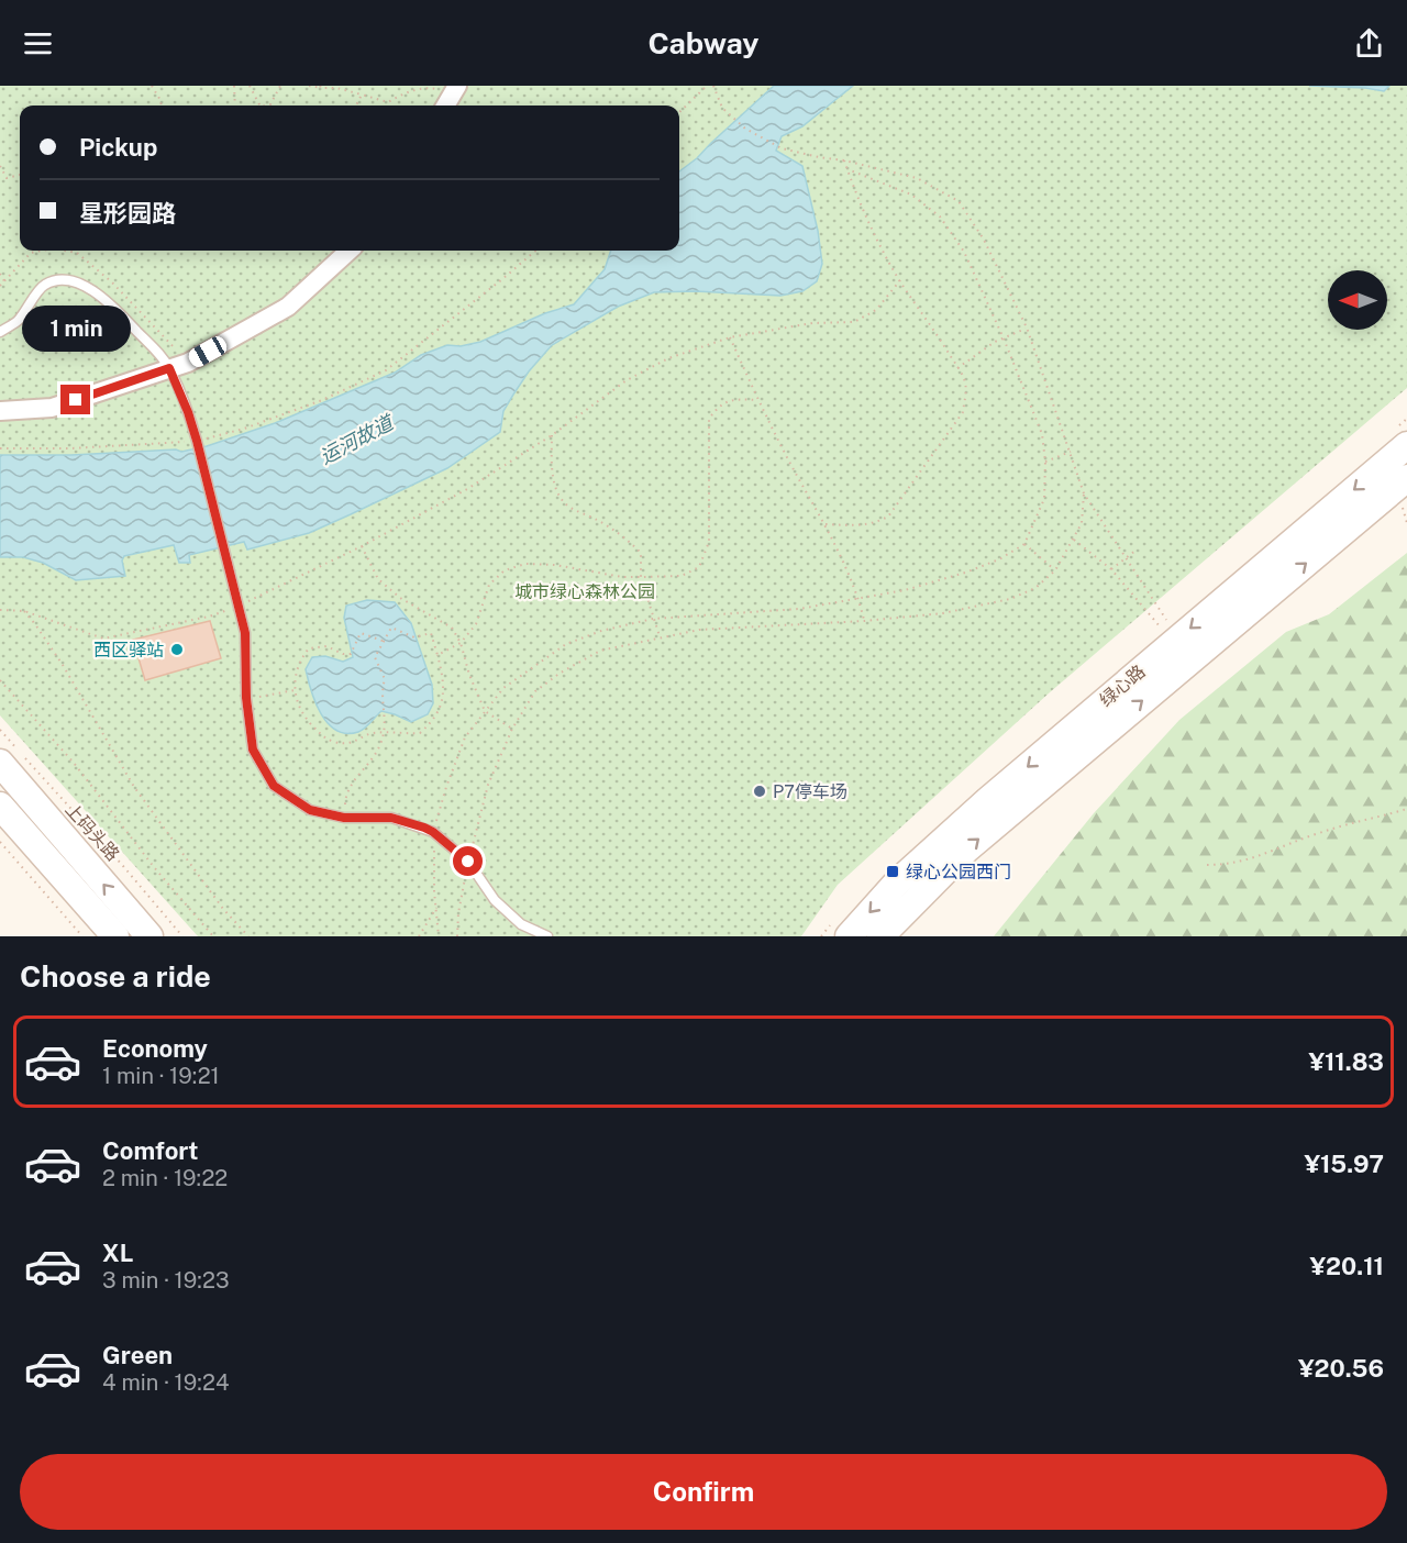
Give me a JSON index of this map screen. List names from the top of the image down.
{
  "streets": {
    "main road": ["绿心路", "上码头路"]
  },
  "water": ["运河故道"],
  "parks": ["城市绿心森林公园"],
  "places": {
    "other": ["西区驿站", "P7停车场"],
    "transit": ["绿心公园西门"]
  },
  "north": "left",
  "page": {
    "header": "Cabway",
    "banner": ["Pickup", "星形园路"],
    "bubble": "1 min",
    "heading": "Choose a ride",
    "list": [
      {
        "name": "Economy",
        "note": "1 min · 19:21",
        "value": "¥11.83"
      },
      {
        "name": "Comfort",
        "note": "2 min · 19:22",
        "value": "¥15.97"
      },
      {
        "name": "XL",
        "note": "3 min · 19:23",
        "value": "¥20.11"
      },
      {
        "name": "Green",
        "note": "4 min · 19:24",
        "value": "¥20.56"
      }
    ],
    "buttons": "Confirm"
  }
}
